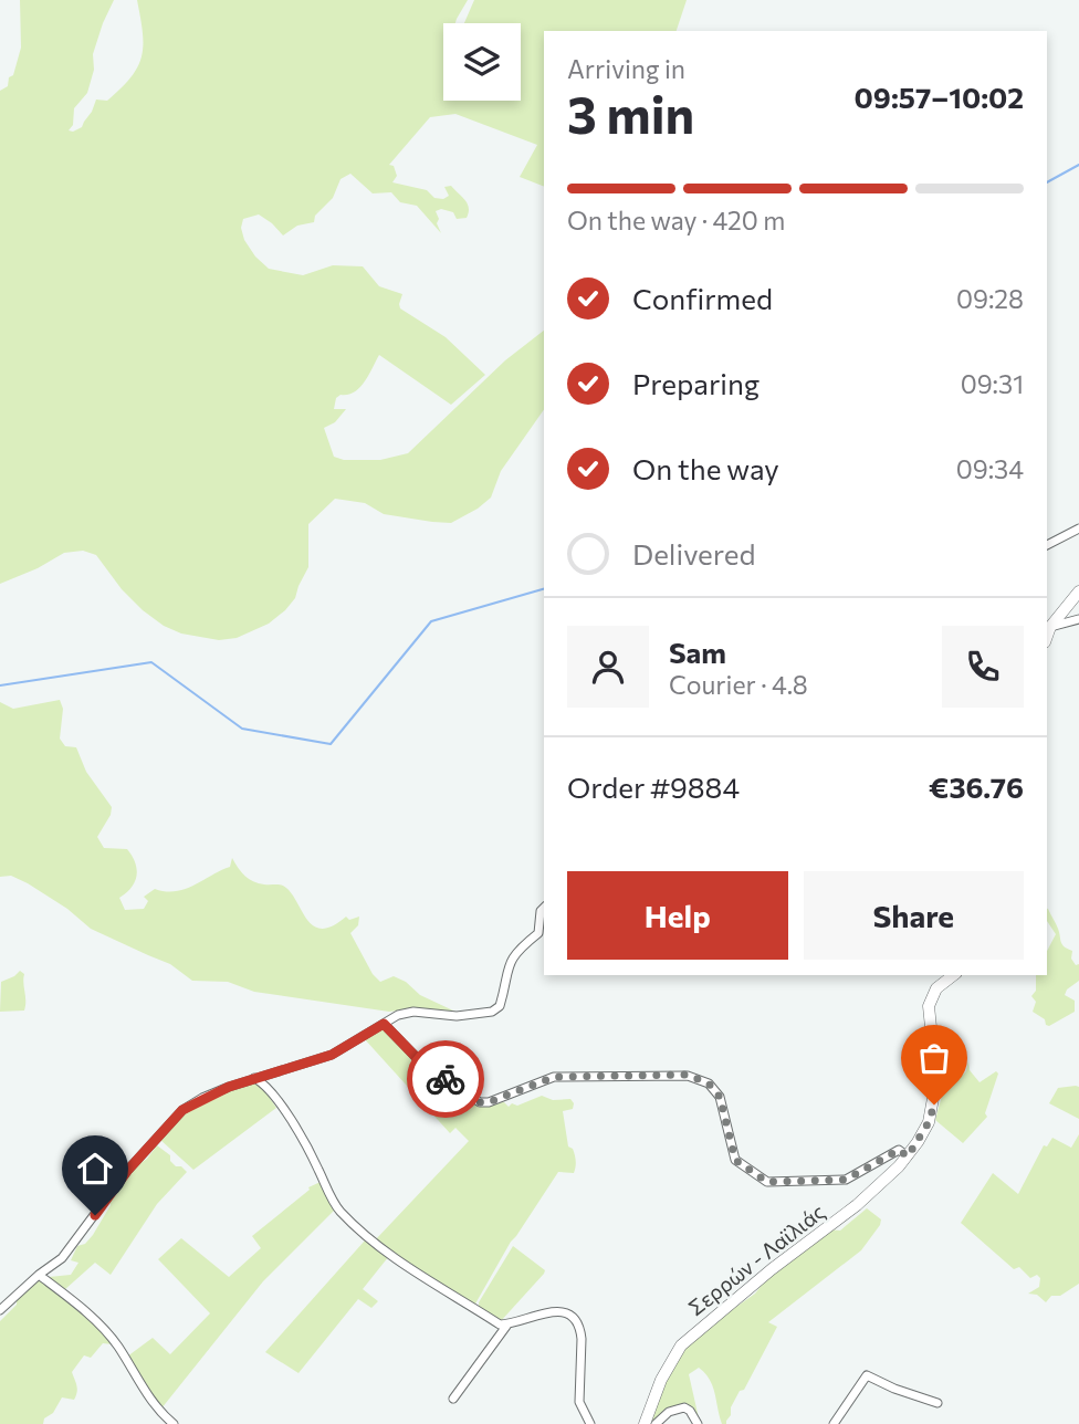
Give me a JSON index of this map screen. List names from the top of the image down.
{
  "streets": {
    "main road": ["Σερρών - Λαϊλιάς"]
  },
  "page": {
    "heading": ["3 min", "Arriving in", "09:57–10:02"],
    "panel": [
      "Sam",
      "Courier · 4.8",
      "Order #9884",
      "€36.76"
    ],
    "bar": "On the way · 420 m",
    "list": [
      ["Confirmed", "09:28"],
      ["Preparing", "09:31"],
      ["On the way", "09:34"],
      "Delivered"
    ],
    "buttons": ["Help", "Share"]
  }
}
